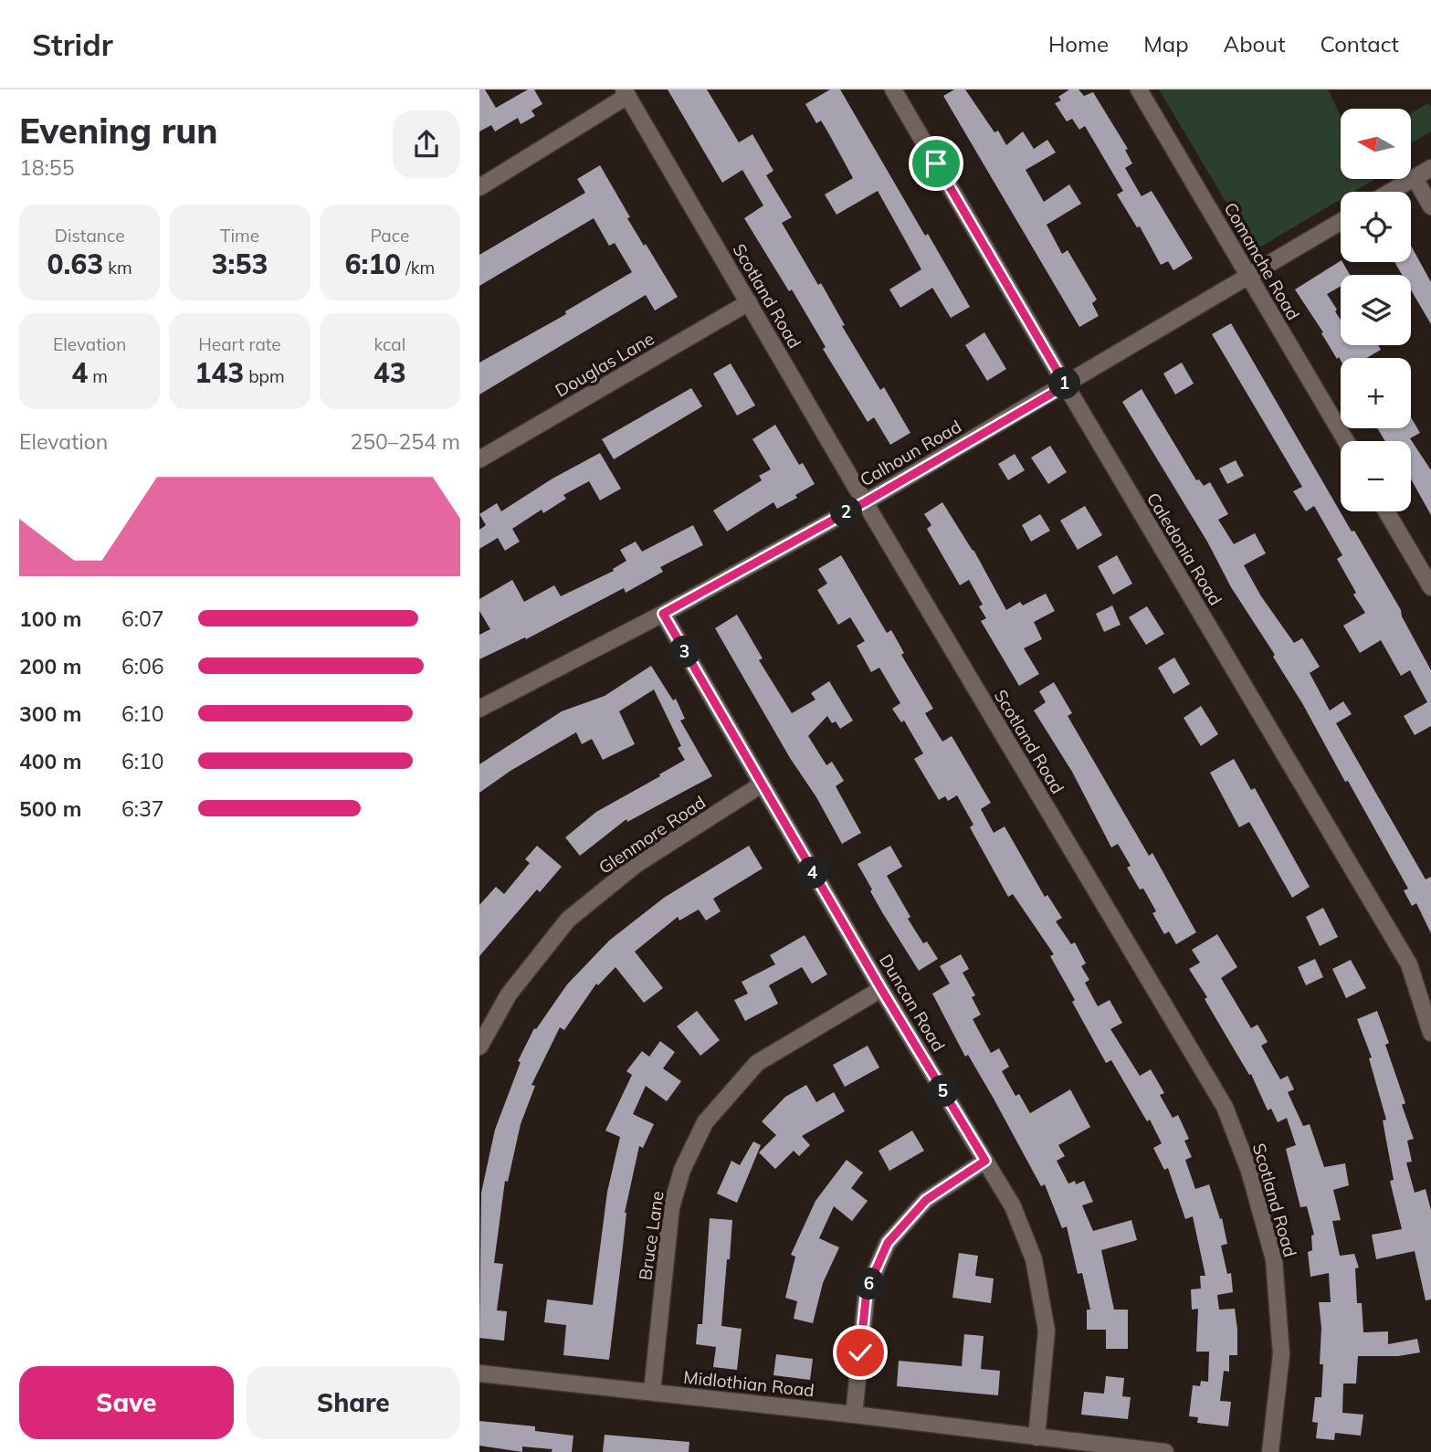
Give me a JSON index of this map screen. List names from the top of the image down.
{
  "streets": {
    "street": [
      "Comanche Road",
      "Scotland Road",
      "Douglas Lane",
      "Calhoun Road",
      "Caledonia Road",
      "Glenmore Road",
      "Duncan Road",
      "Bruce Lane",
      "Midlothian Road"
    ]
  },
  "crossings": [
    ["Comanche Road", "Calhoun Road"],
    ["Scotland Road", "Douglas Lane"],
    ["Scotland Road", "Calhoun Road"],
    ["Calhoun Road", "Caledonia Road"],
    ["Calhoun Road", "Duncan Road"],
    ["Glenmore Road", "Duncan Road"],
    ["Duncan Road", "Bruce Lane"],
    ["Duncan Road", "Midlothian Road"],
    ["Bruce Lane", "Midlothian Road"]
  ],
  "north": "left",
  "page": {
    "header": "Stridr",
    "nav": [
      "Home",
      "Map",
      "About",
      "Contact"
    ],
    "heading": ["Evening run", "18:55"],
    "map_buttons": ["+", "−"],
    "stats": [
      ["Distance", "0.63 km"],
      ["Time", "3:53"],
      ["Pace", "6:10 /km"],
      ["Elevation", "4 m"],
      ["Heart rate", "143 bpm"],
      ["kcal", "43"]
    ],
    "pins": [
      "1",
      "2",
      "3",
      "4",
      "5",
      "6"
    ],
    "chart": ["Elevation", "250–254 m"],
    "list": [
      {
        "name": "100 m",
        "note": "6:07"
      },
      {
        "name": "200 m",
        "note": "6:06"
      },
      {
        "name": "300 m",
        "note": "6:10"
      },
      {
        "name": "400 m",
        "note": "6:10"
      },
      {
        "name": "500 m",
        "note": "6:37"
      }
    ],
    "buttons": ["Save", "Share"]
  }
}
